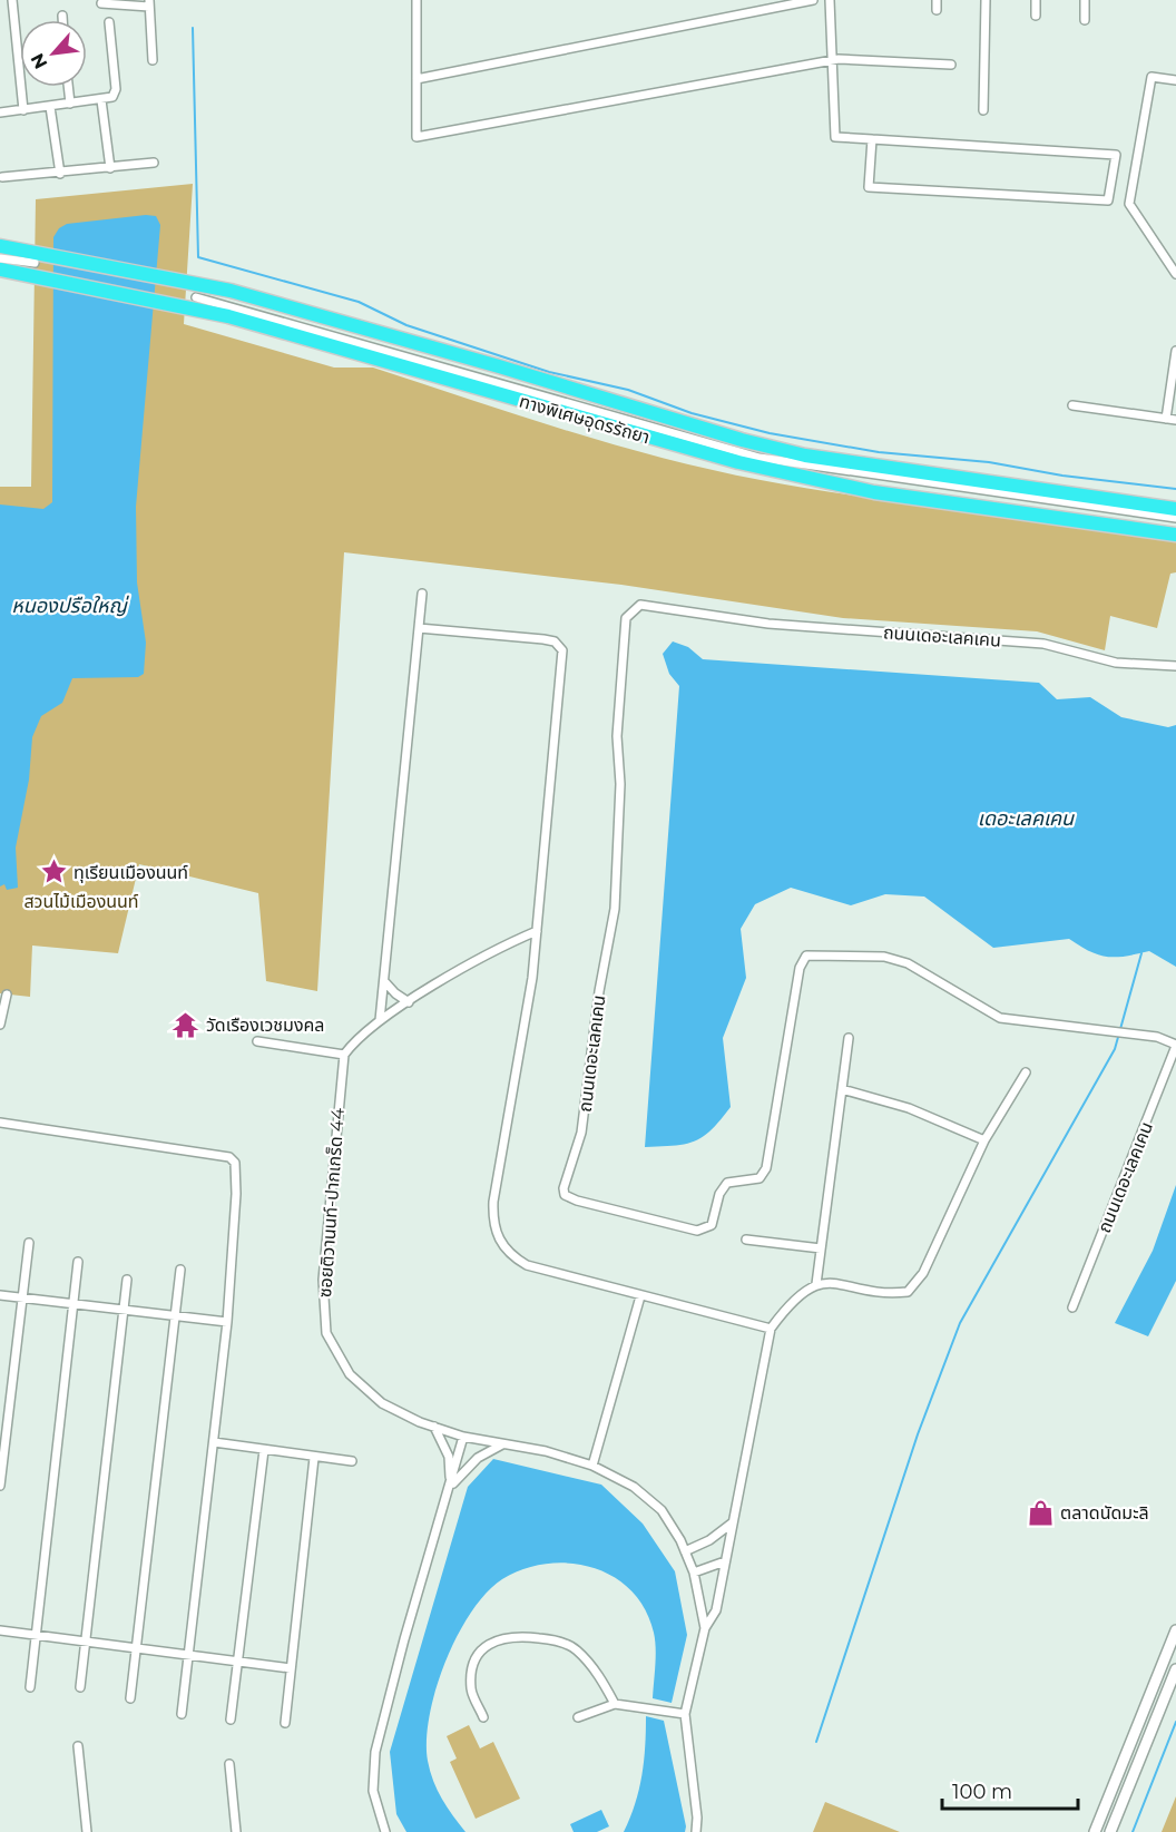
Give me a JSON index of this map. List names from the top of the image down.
{
  "streets": {
    "highway": ["ทางพิเศษอุดรรัถยา"],
    "street": ["ถนนเดอะเลคเคน", "ซอยติวานนท์-ปากเกร็ด 44"]
  },
  "water": ["หนองปรือใหญ่", "เดอะเลคเคน"],
  "parks": ["สวนไม้เมืองนนท์"],
  "places": {
    "place": ["ทุเรียนเมืองนนท์"],
    "temple": ["วัดเรืองเวชมงคล"],
    "shop": ["ตลาดนัดมะลิ"]
  },
  "scale_bar": "100 m",
  "north": "bottom left"
}
